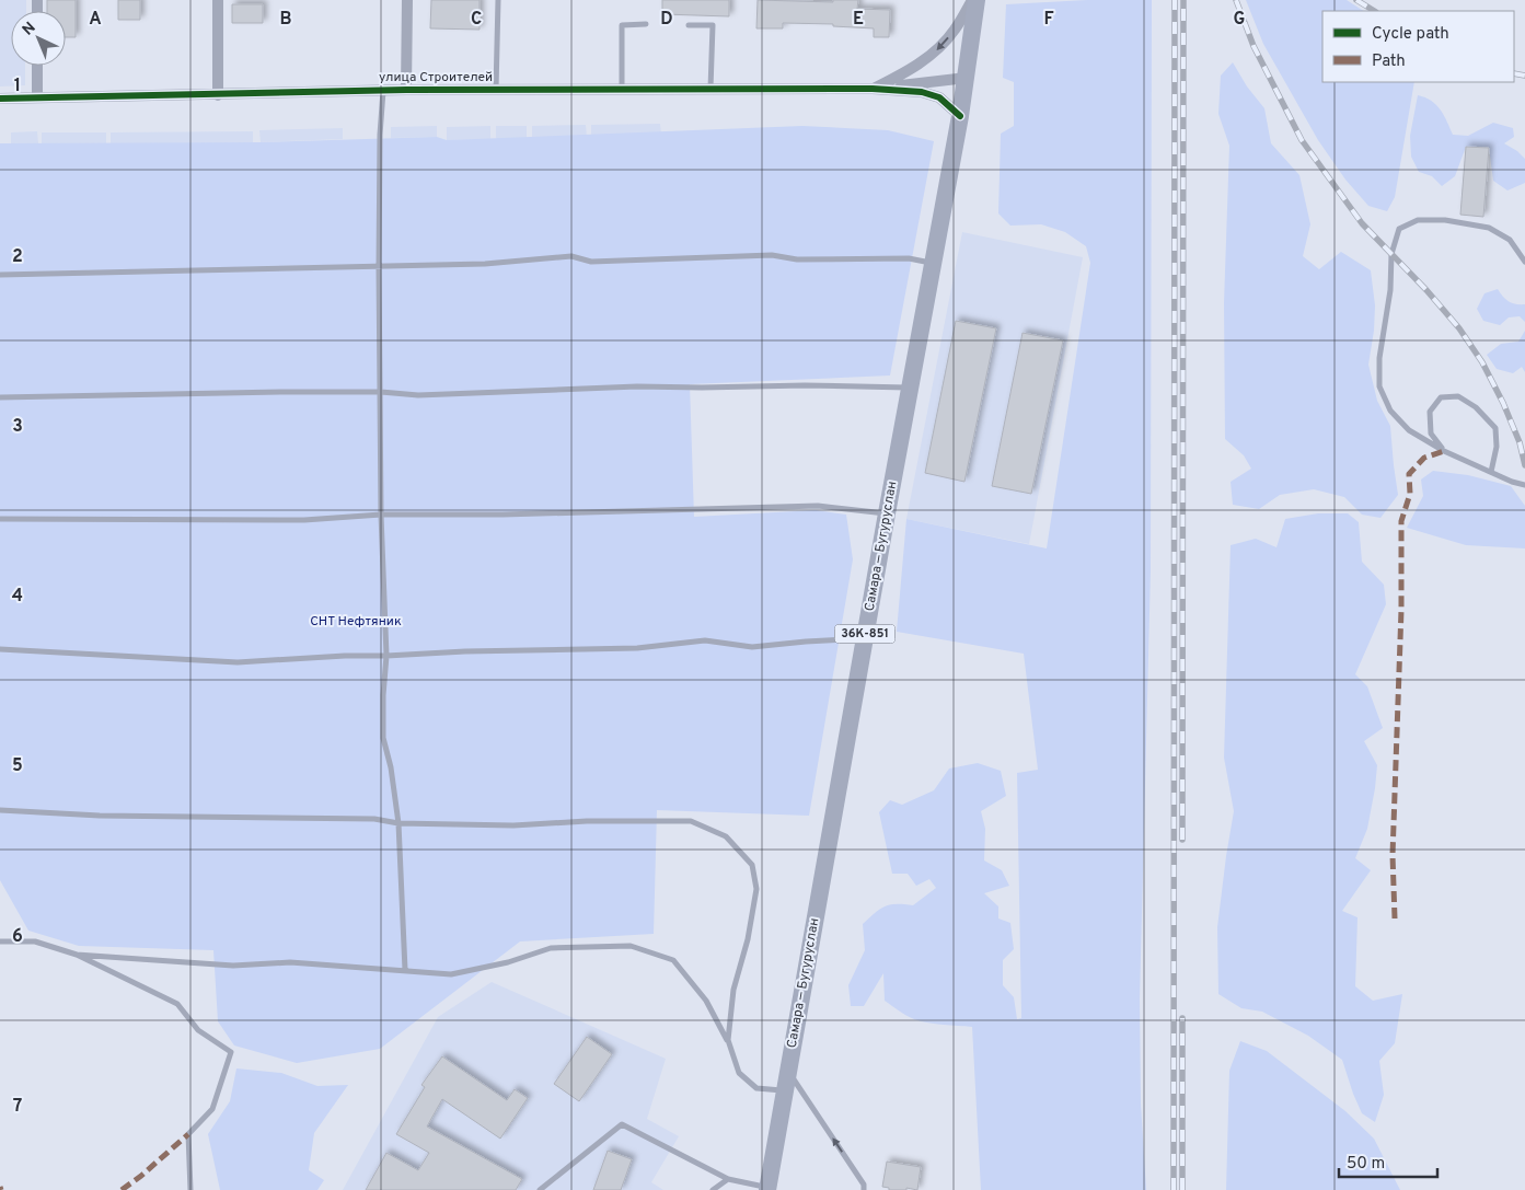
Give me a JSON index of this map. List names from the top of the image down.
{
  "streets": {
    "main road": ["Самара — Бугуруслан", "36К-851"],
    "street": ["улица Строителей"]
  },
  "parks": ["СНТ Нефтяник"],
  "legend": ["Cycle path", "Path"],
  "scale_bar": "50 m",
  "north": "top left",
  "grid": {
    "columns": [
      "A",
      "B",
      "C",
      "D",
      "E",
      "F",
      "G"
    ],
    "rows": [
      "1",
      "2",
      "3",
      "4",
      "5",
      "6",
      "7"
    ]
  }
}
